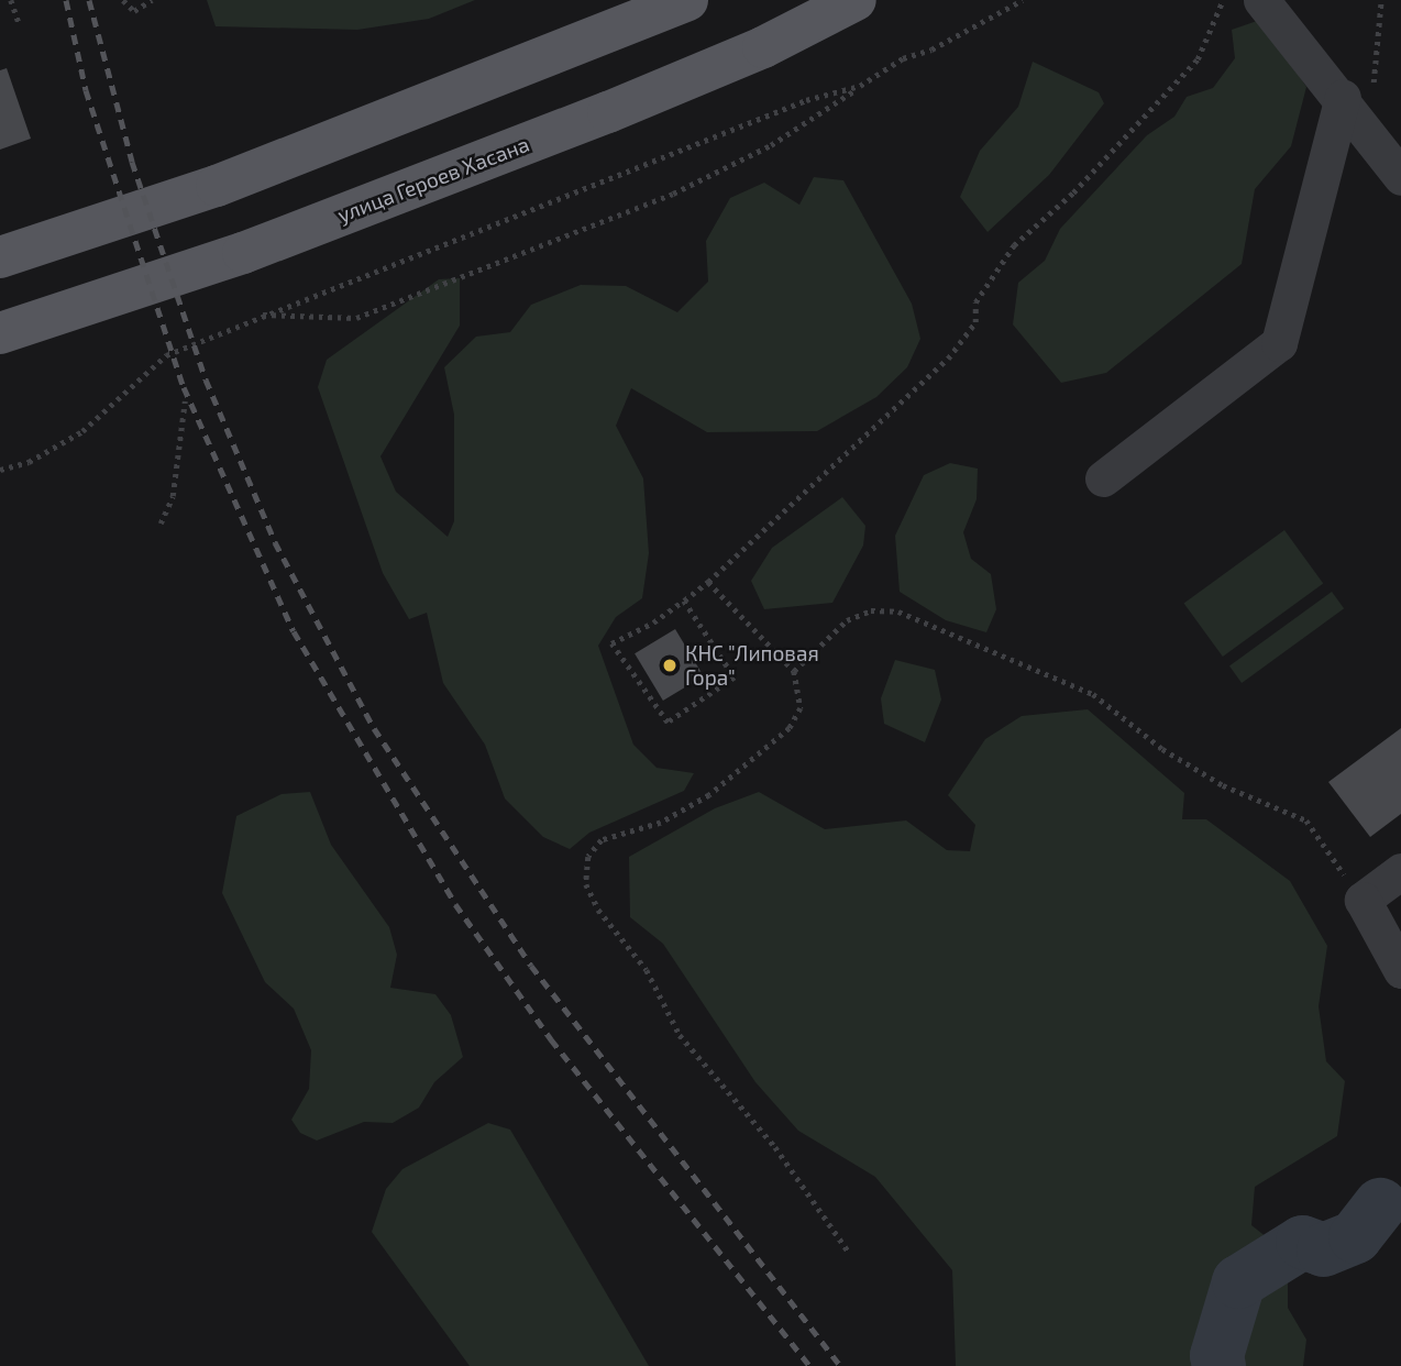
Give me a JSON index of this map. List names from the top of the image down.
{
  "streets": {
    "main road": ["улица Героев Хасана"]
  },
  "places": ["КНС \"Липовая Гора\""]
}
